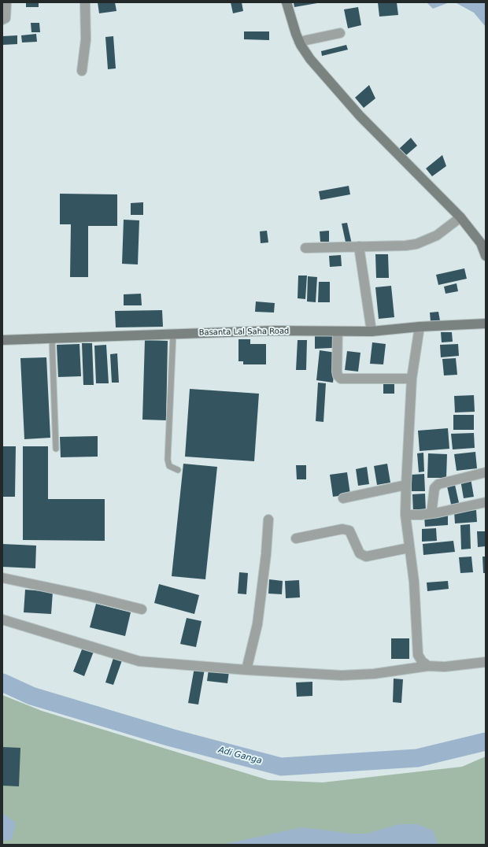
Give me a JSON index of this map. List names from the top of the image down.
{
  "streets": {
    "main road": ["Basanta Lal Saha Road"]
  },
  "water": ["Adi Ganga"]
}
